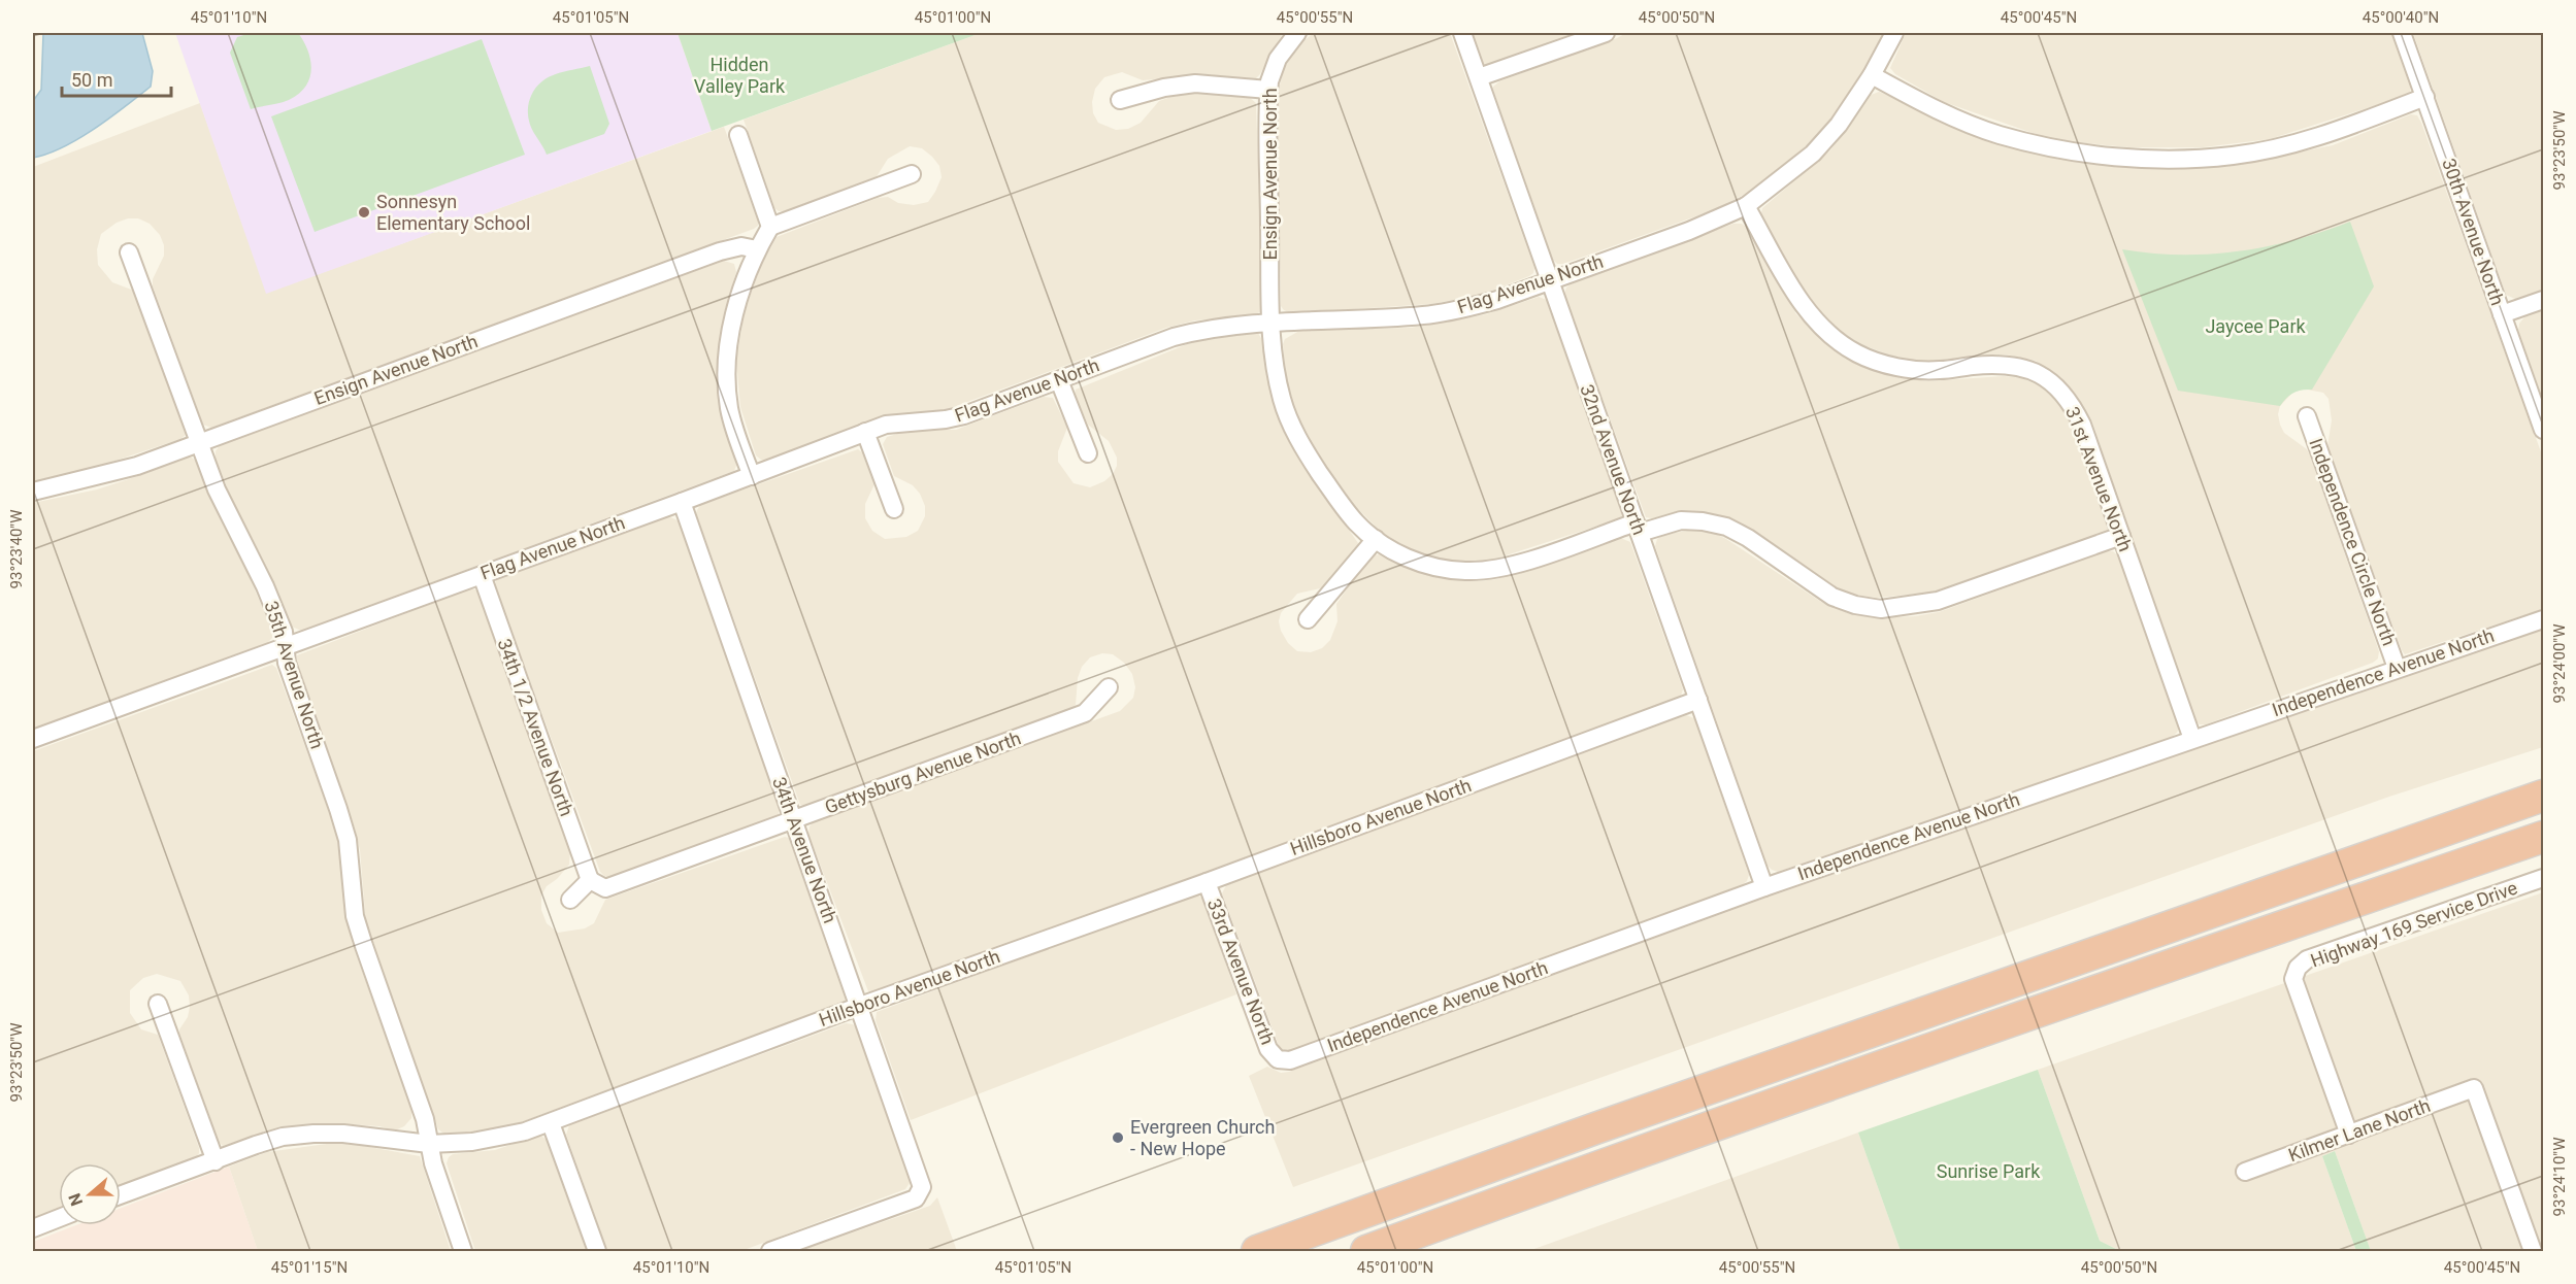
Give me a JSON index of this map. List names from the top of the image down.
{
  "streets": {
    "street": [
      "Ensign Avenue North",
      "30th Avenue North",
      "Flag Avenue North",
      "32nd Avenue North",
      "31st Avenue North",
      "Independence Circle North",
      "Independence Avenue North",
      "35th Avenue North",
      "34th 1/2 Avenue North",
      "Gettysburg Avenue North",
      "Hillsboro Avenue North",
      "34th Avenue North",
      "Highway 169 Service Drive",
      "33rd Avenue North",
      "Kilmer Lane North"
    ]
  },
  "crossings": [
    ["Ensign Avenue North", "Flag Avenue North"],
    ["Ensign Avenue North", "35th Avenue North"],
    ["Flag Avenue North", "32nd Avenue North"],
    ["Flag Avenue North", "31st Avenue North"],
    ["Flag Avenue North", "35th Avenue North"],
    ["Flag Avenue North", "34th 1/2 Avenue North"],
    ["Flag Avenue North", "34th Avenue North"],
    ["32nd Avenue North", "Independence Avenue North"],
    ["32nd Avenue North", "Hillsboro Avenue North"],
    ["31st Avenue North", "Independence Avenue North"],
    ["Independence Circle North", "Independence Avenue North"],
    ["Independence Avenue North", "33rd Avenue North"],
    ["35th Avenue North", "Hillsboro Avenue North"],
    ["34th 1/2 Avenue North", "Gettysburg Avenue North"],
    ["Gettysburg Avenue North", "34th Avenue North"],
    ["Hillsboro Avenue North", "34th Avenue North"],
    ["Hillsboro Avenue North", "33rd Avenue North"],
    ["Highway 169 Service Drive", "Kilmer Lane North"]
  ],
  "parks": ["Hidden Valley Park", "Jaycee Park", "Sunrise Park"],
  "places": ["Sonnesyn Elementary School", "Evergreen Church - New Hope"],
  "scale_bar": "50 m",
  "north": "left",
  "coordinates": [
    "45°01'10\"N",
    "45°01'05\"N",
    "45°01'00\"N",
    "45°00'55\"N",
    "45°00'50\"N",
    "45°00'45\"N",
    "45°00'40\"N",
    "93°23'50\"W",
    "93°23'40\"W",
    "93°24'00\"W",
    "93°24'10\"W",
    "45°01'15\"N"
  ]
}
